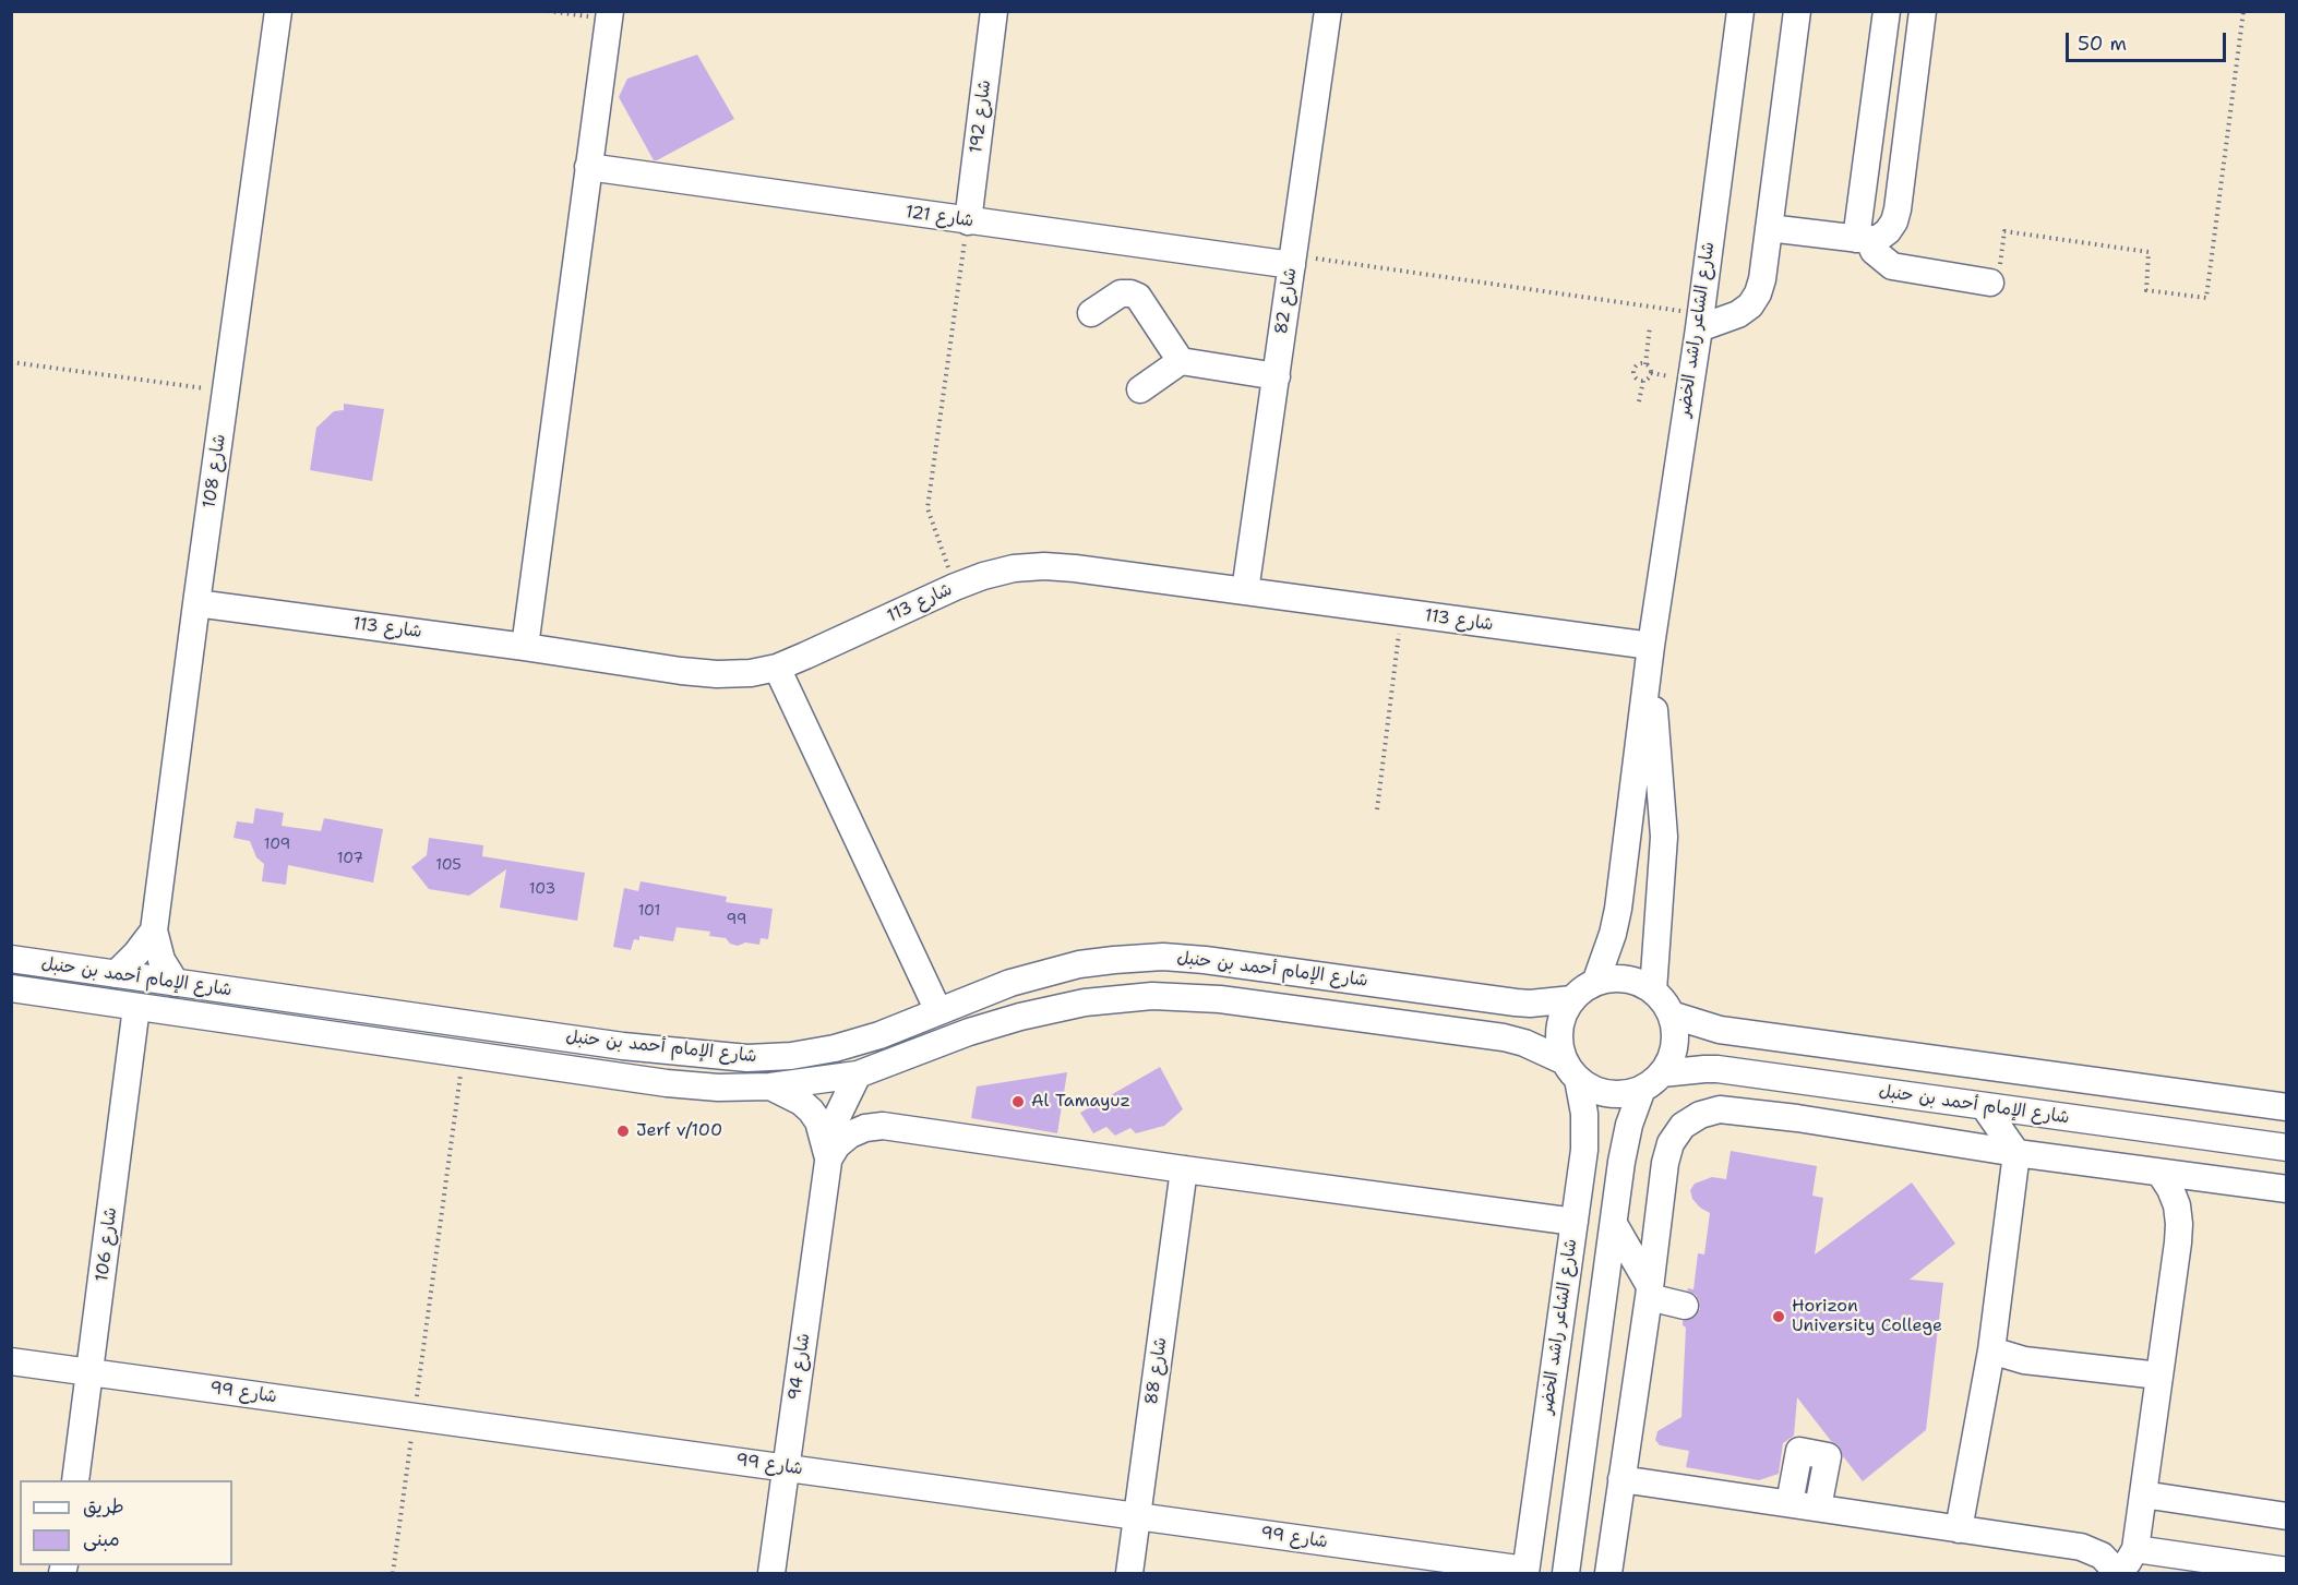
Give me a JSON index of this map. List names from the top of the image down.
{
  "streets": {
    "street": [
      "شارع 192",
      "شارع 121",
      "شارع 82",
      "شارع الشاعر راشد الخضر",
      "شارع 108",
      "شارع 113",
      "شارع الإمام أحمد بن حنبل",
      "شارع 106",
      "شارع 94",
      "شارع 88",
      "شارع 99"
    ]
  },
  "crossings": [
    ["شارع 192", "شارع 121"],
    ["شارع 121", "شارع 82"],
    ["شارع 82", "شارع 113"],
    ["شارع الشاعر راشد الخضر", "شارع 113"],
    ["شارع الشاعر راشد الخضر", "شارع الإمام أحمد بن حنبل"],
    ["شارع الشاعر راشد الخضر", "شارع 99"],
    ["شارع 108", "شارع 113"],
    ["شارع 108", "شارع الإمام أحمد بن حنبل"],
    ["شارع الإمام أحمد بن حنبل", "شارع 106"],
    ["شارع الإمام أحمد بن حنبل", "شارع 94"],
    ["شارع 106", "شارع 99"],
    ["شارع 94", "شارع 99"],
    ["شارع 88", "شارع 99"]
  ],
  "places": ["Al Tamayuz", "Jerf v/100", "Horizon University College"],
  "house_numbers": [
    "109",
    "107",
    "105",
    "103",
    "101",
    "99"
  ],
  "legend": ["طريق", "مبنى"],
  "scale_bar": "50 m"
}
